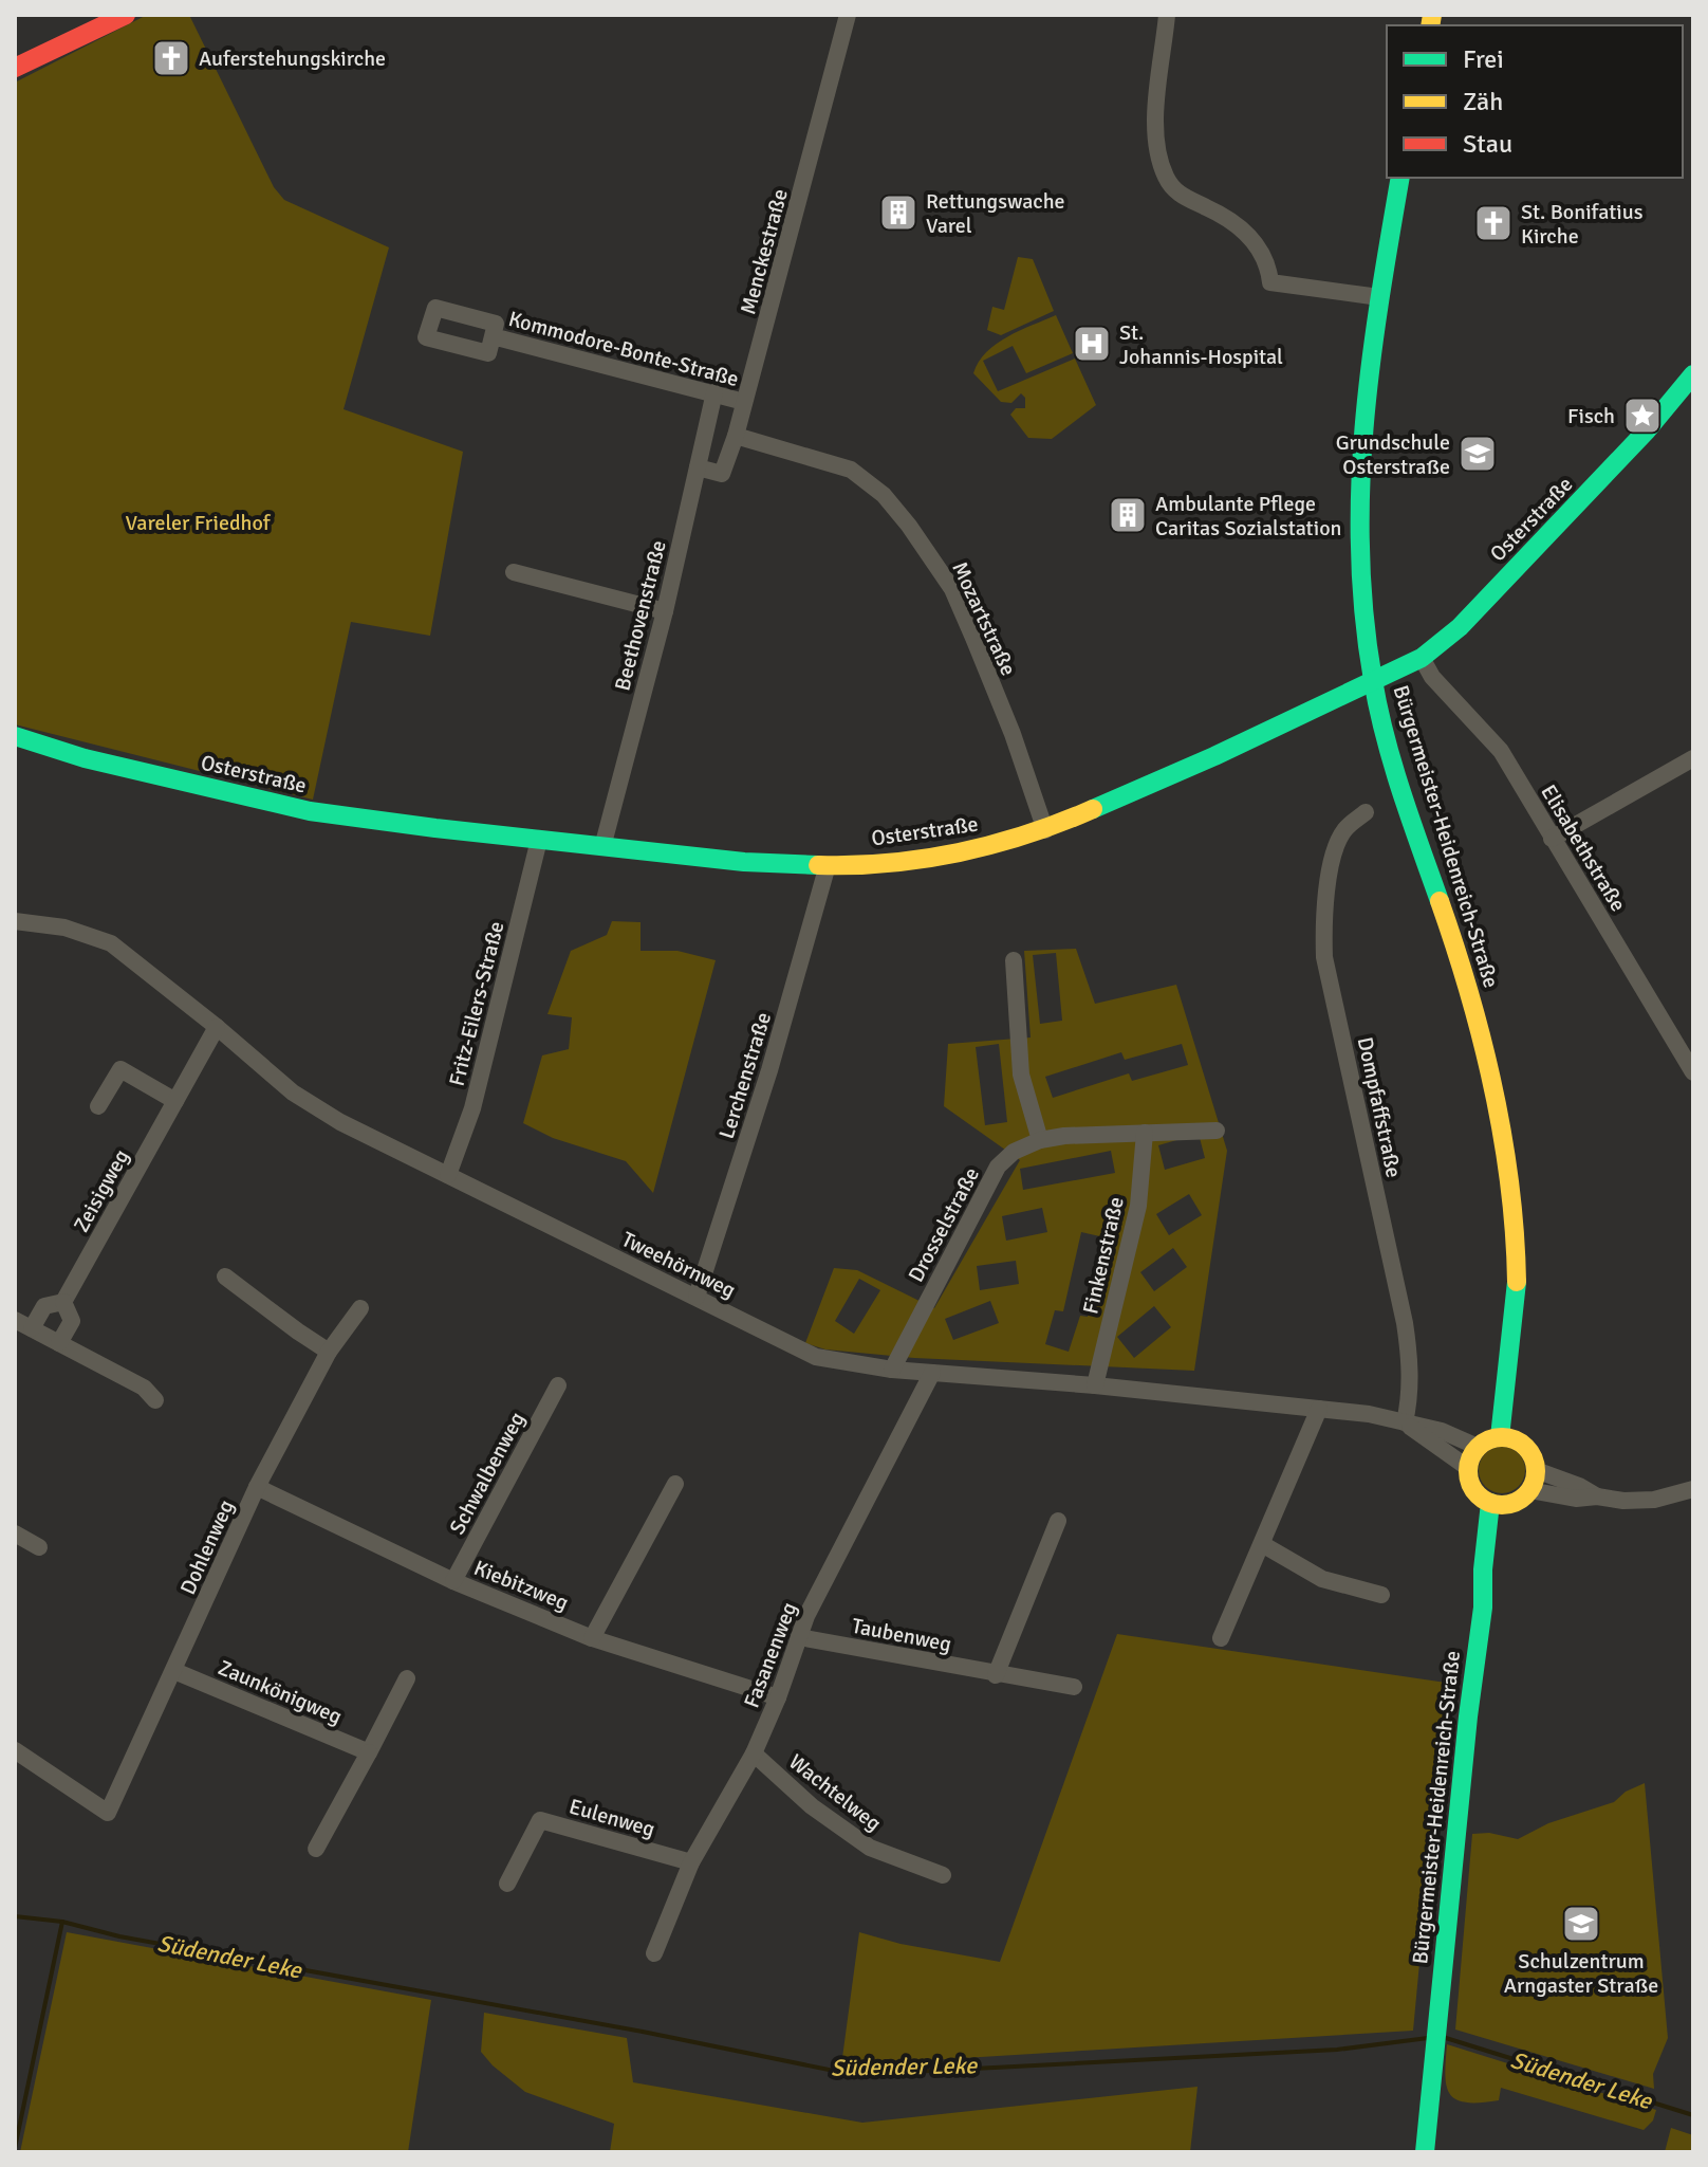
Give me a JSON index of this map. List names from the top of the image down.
{
  "streets": {
    "main road": ["Osterstraße", "Bürgermeister-Heidenreich-Straße"],
    "street": [
      "Menckestraße",
      "Kommodore-Bonte-Straße",
      "Beethovenstraße",
      "Mozartstraße",
      "Elisabethstraße",
      "Fritz-Eilers-Straße",
      "Lerchenstraße",
      "Dompfaffstraße",
      "Zeisigweg",
      "Drosselstraße",
      "Finkenstraße",
      "Tweehörnweg",
      "Schwalbenweg",
      "Dohlenweg",
      "Kiebitzweg",
      "Taubenweg",
      "Fasanenweg",
      "Zaunkönigweg",
      "Wachtelweg",
      "Eulenweg"
    ]
  },
  "crossings": [
    ["Menckestraße", "Kommodore-Bonte-Straße"],
    ["Menckestraße", "Beethovenstraße"],
    ["Menckestraße", "Mozartstraße"],
    ["Kommodore-Bonte-Straße", "Beethovenstraße"],
    ["Osterstraße", "Beethovenstraße"],
    ["Osterstraße", "Mozartstraße"],
    ["Osterstraße", "Bürgermeister-Heidenreich-Straße"],
    ["Osterstraße", "Elisabethstraße"],
    ["Osterstraße", "Fritz-Eilers-Straße"],
    ["Osterstraße", "Lerchenstraße"],
    ["Bürgermeister-Heidenreich-Straße", "Tweehörnweg"],
    ["Fritz-Eilers-Straße", "Tweehörnweg"],
    ["Lerchenstraße", "Tweehörnweg"],
    ["Dompfaffstraße", "Tweehörnweg"],
    ["Zeisigweg", "Tweehörnweg"],
    ["Drosselstraße", "Finkenstraße"],
    ["Drosselstraße", "Tweehörnweg"],
    ["Finkenstraße", "Tweehörnweg"],
    ["Tweehörnweg", "Fasanenweg"],
    ["Schwalbenweg", "Kiebitzweg"],
    ["Dohlenweg", "Kiebitzweg"],
    ["Dohlenweg", "Zaunkönigweg"],
    ["Kiebitzweg", "Fasanenweg"],
    ["Taubenweg", "Fasanenweg"],
    ["Fasanenweg", "Wachtelweg"],
    ["Fasanenweg", "Eulenweg"]
  ],
  "water": ["Südender Leke"],
  "parks": ["Vareler Friedhof"],
  "places": {
    "church": ["Auferstehungskirche", "St. Bonifatius Kirche"],
    "building": ["Rettungswache Varel", "Ambulante Pflege Caritas Sozialstation"],
    "hospital": ["St. Johannis-Hospital"],
    "place": ["Fisch"],
    "school or university": ["Grundschule Osterstraße", "Schulzentrum Arngaster Straße"]
  },
  "legend": ["Frei", "Zäh", "Stau"]
}
